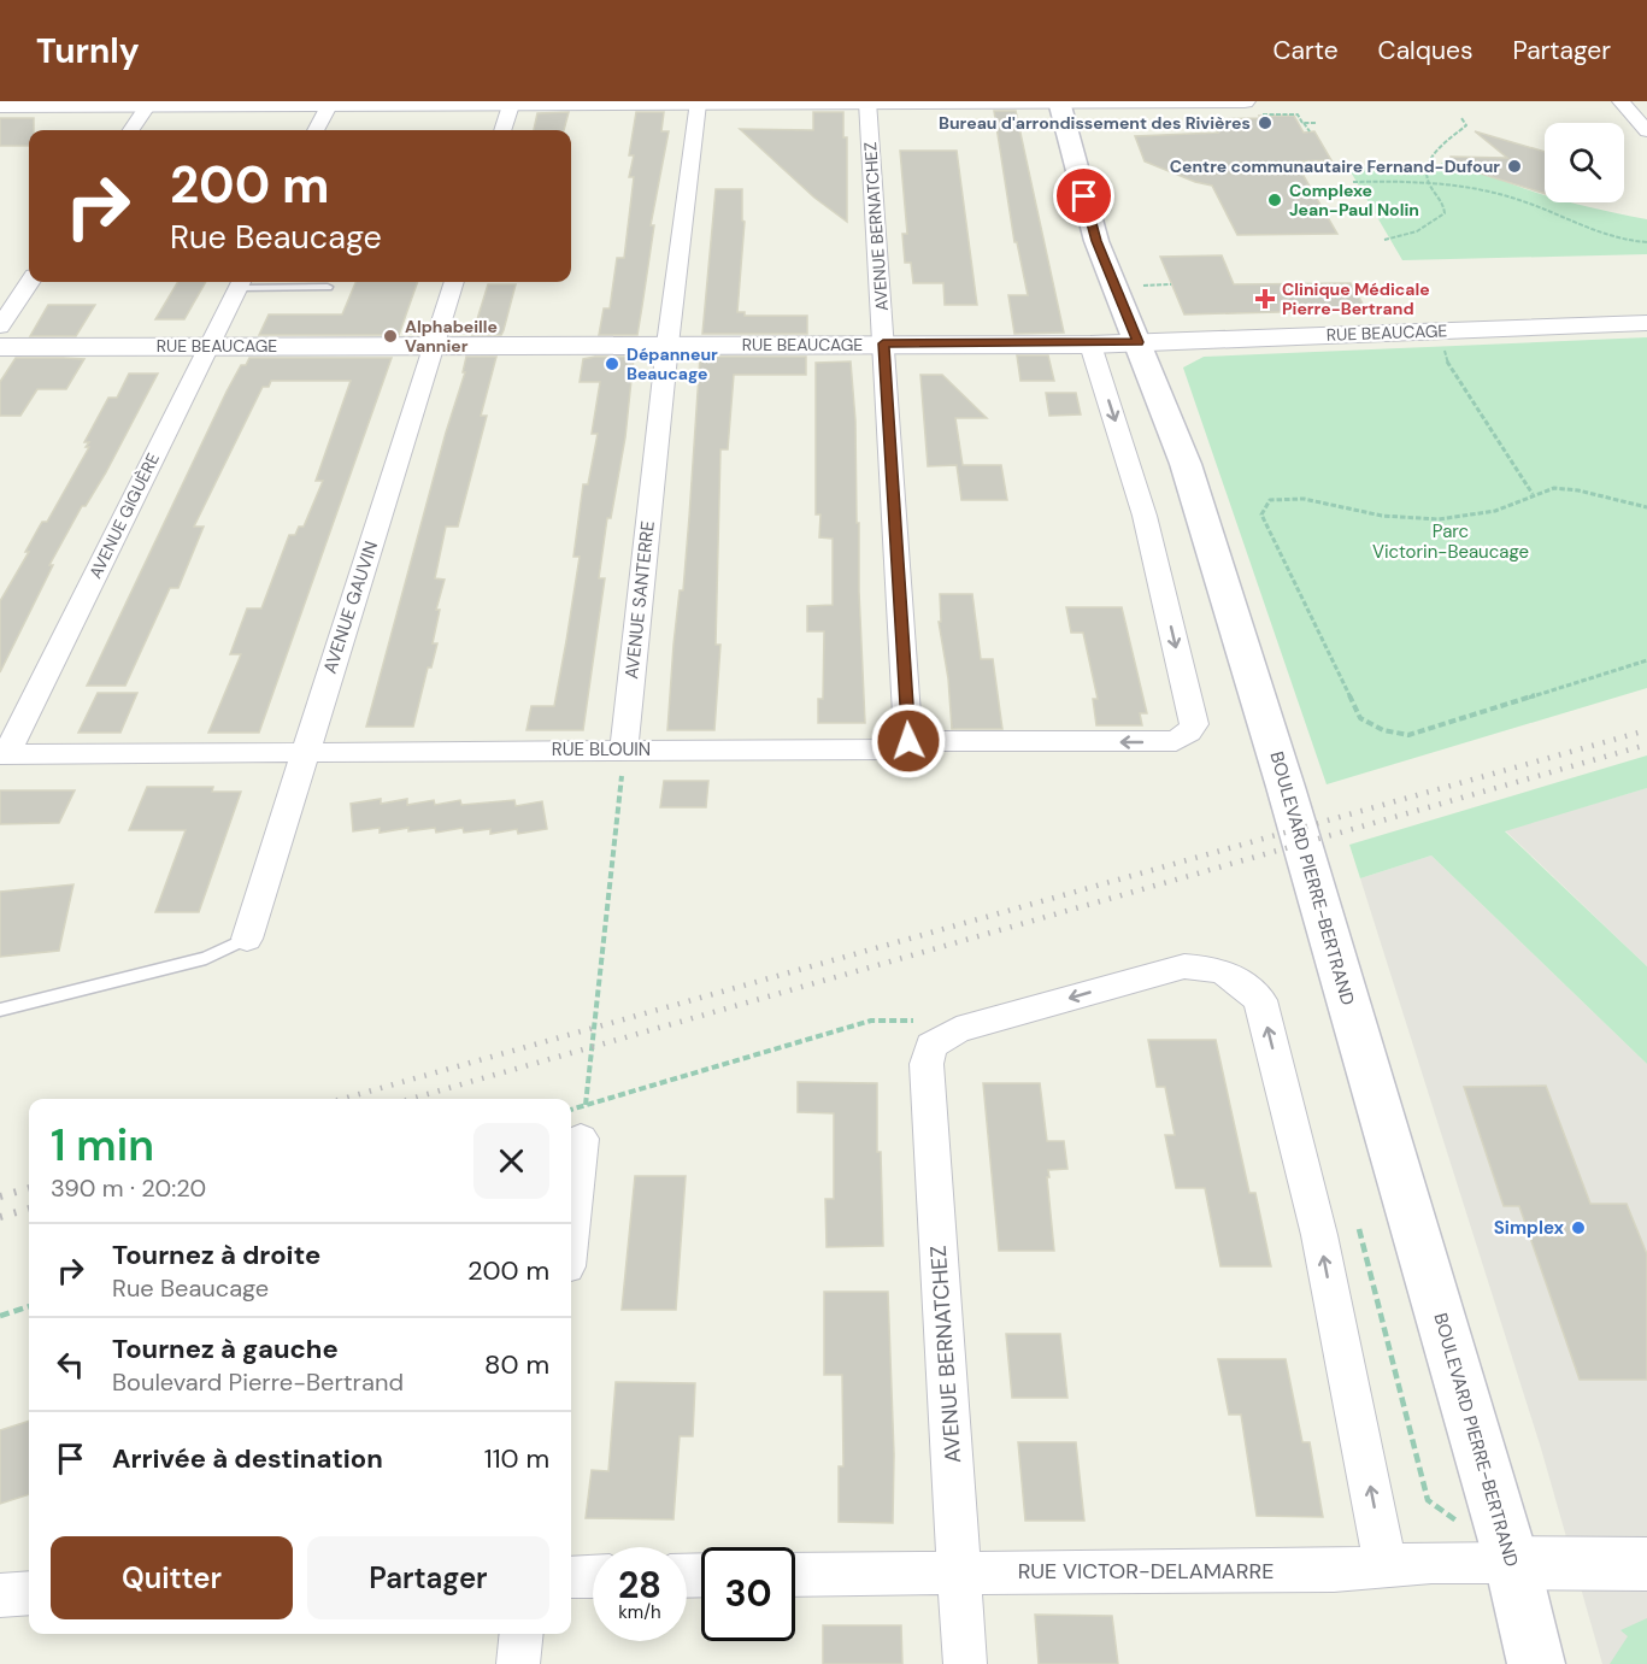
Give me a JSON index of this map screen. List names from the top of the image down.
{
  "streets": {
    "main road": ["BOULEVARD PIERRE-BERTRAND"],
    "street": [
      "AVENUE BERNATCHEZ",
      "RUE BEAUCAGE",
      "AVENUE GIGUÈRE",
      "AVENUE SANTERRE",
      "AVENUE GAUVIN",
      "RUE BLOUIN",
      "RUE VICTOR-DELAMARRE"
    ]
  },
  "crossings": [
    ["AVENUE BERNATCHEZ", "RUE BEAUCAGE"],
    ["AVENUE BERNATCHEZ", "RUE BLOUIN"],
    ["AVENUE BERNATCHEZ", "RUE VICTOR-DELAMARRE"],
    ["RUE BEAUCAGE", "AVENUE GIGUÈRE"],
    ["RUE BEAUCAGE", "AVENUE SANTERRE"],
    ["RUE BEAUCAGE", "AVENUE GAUVIN"],
    ["RUE BEAUCAGE", "RUE BLOUIN"],
    ["RUE BEAUCAGE", "BOULEVARD PIERRE-BERTRAND"],
    ["AVENUE GIGUÈRE", "RUE BLOUIN"],
    ["AVENUE SANTERRE", "RUE BLOUIN"],
    ["AVENUE GAUVIN", "RUE BLOUIN"],
    ["BOULEVARD PIERRE-BERTRAND", "RUE VICTOR-DELAMARRE"]
  ],
  "parks": ["Parc Victorin-Beaucage"],
  "places": {
    "other": [
      "Bureau d'arrondissement des Rivières",
      "Centre communautaire Fernand-Dufour",
      "Complexe Jean-Paul Nolin",
      "Alphabeille Vannier",
      "Dépanneur Beaucage",
      "Simplex"
    ],
    "health": ["Clinique Médicale Pierre-Bertrand"]
  },
  "page": {
    "header": "Turnly",
    "nav": ["Carte", "Calques", "Partager"],
    "turn": ["200 m", "Rue Beaucage"],
    "heading": ["1 min", "390 m · 20:20"],
    "list": [
      {
        "name": "Tournez à droite",
        "note": "Rue Beaucage",
        "value": "200 m"
      },
      {
        "name": "Tournez à gauche",
        "note": "Boulevard Pierre-Bertrand",
        "value": "80 m"
      },
      {
        "name": "Arrivée à destination",
        "value": "110 m"
      }
    ],
    "buttons": ["Quitter", "Partager"],
    "speed": "28 km/h",
    "limit": "30"
  }
}
